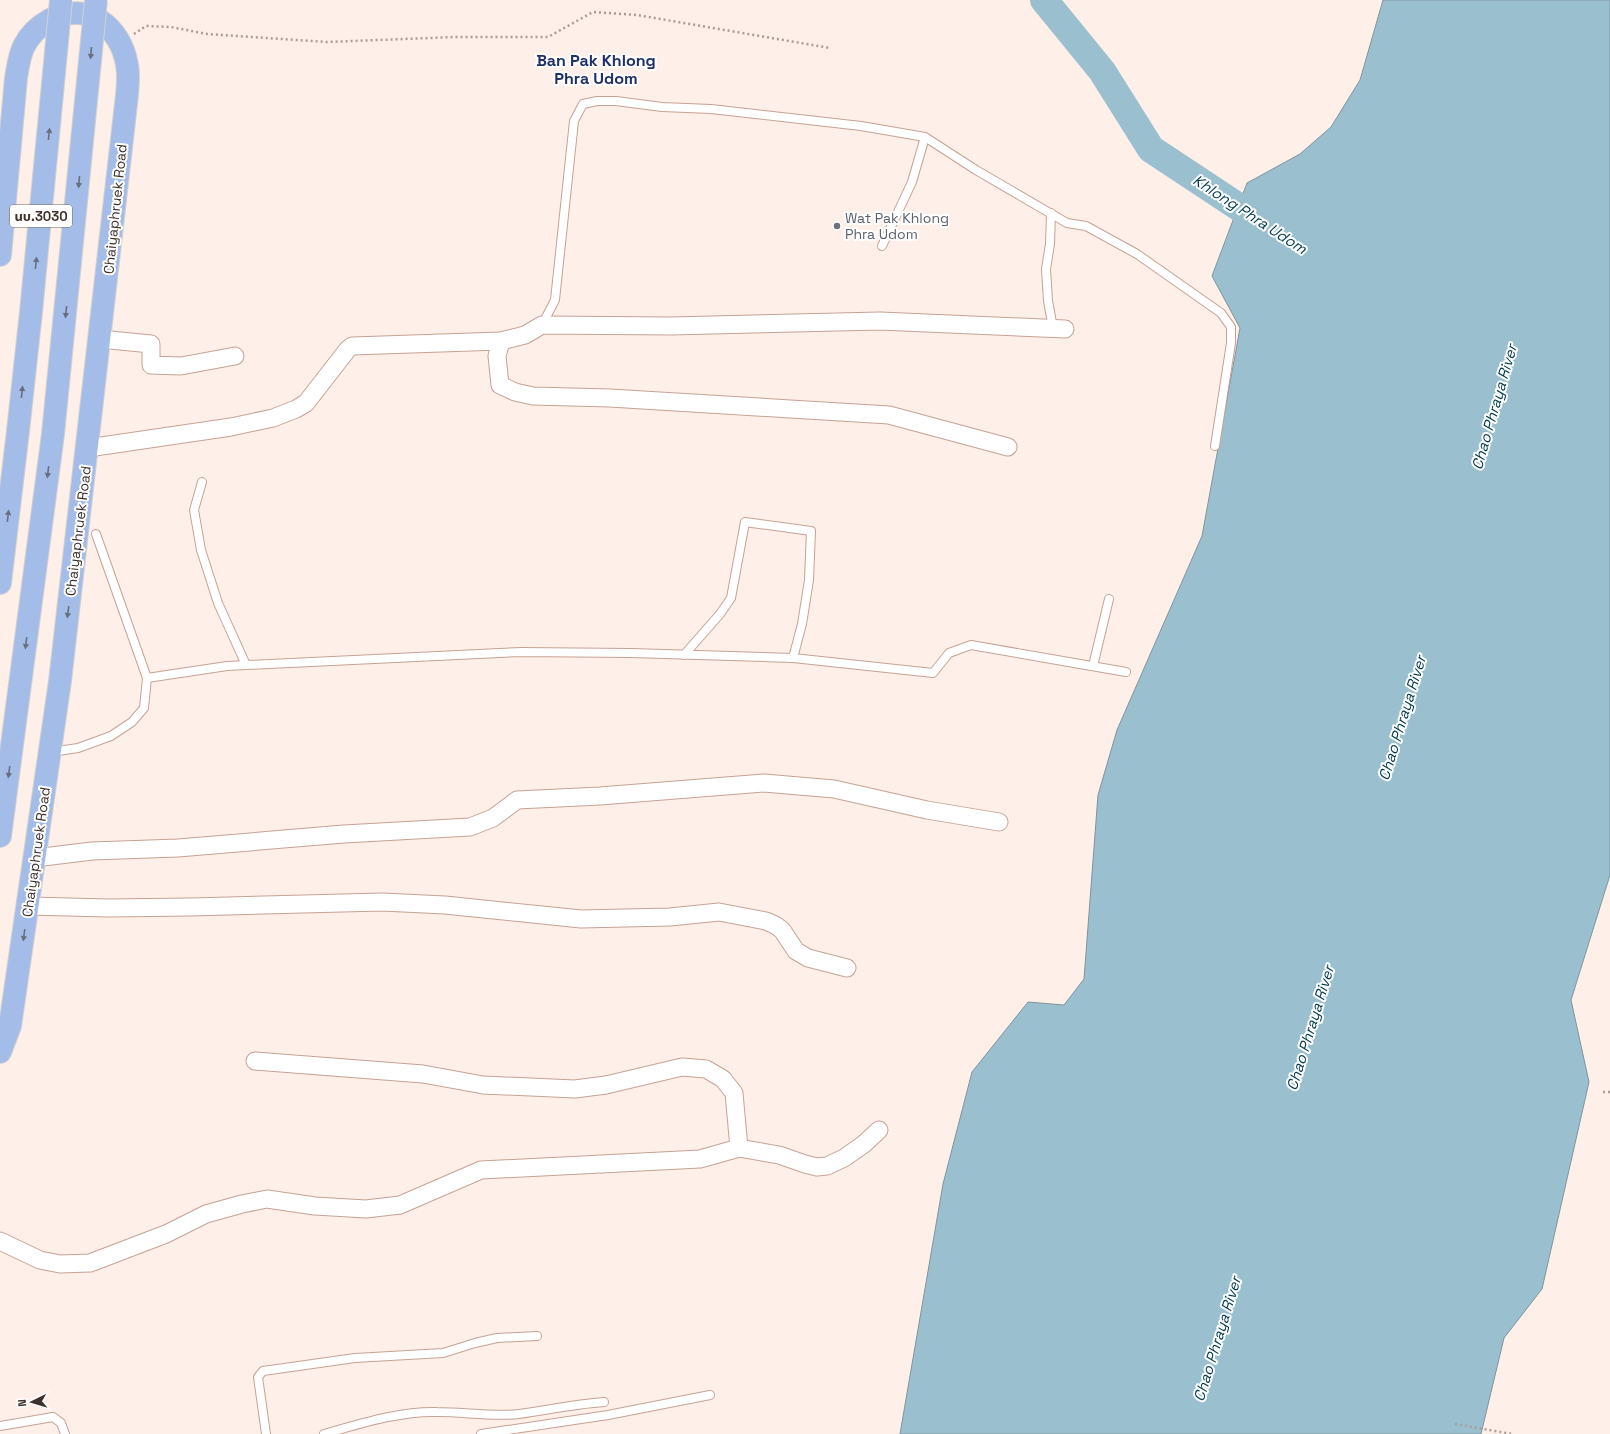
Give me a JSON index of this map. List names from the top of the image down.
{
  "streets": {
    "main road": ["Chaiyaphruek Road", "นบ.3030"]
  },
  "districts": ["Ban Pak Khlong Phra Udom"],
  "water": ["Khlong Phra Udom", "Chao Phraya River"],
  "places": ["Wat Pak Khlong Phra Udom"],
  "north": "left"
}
